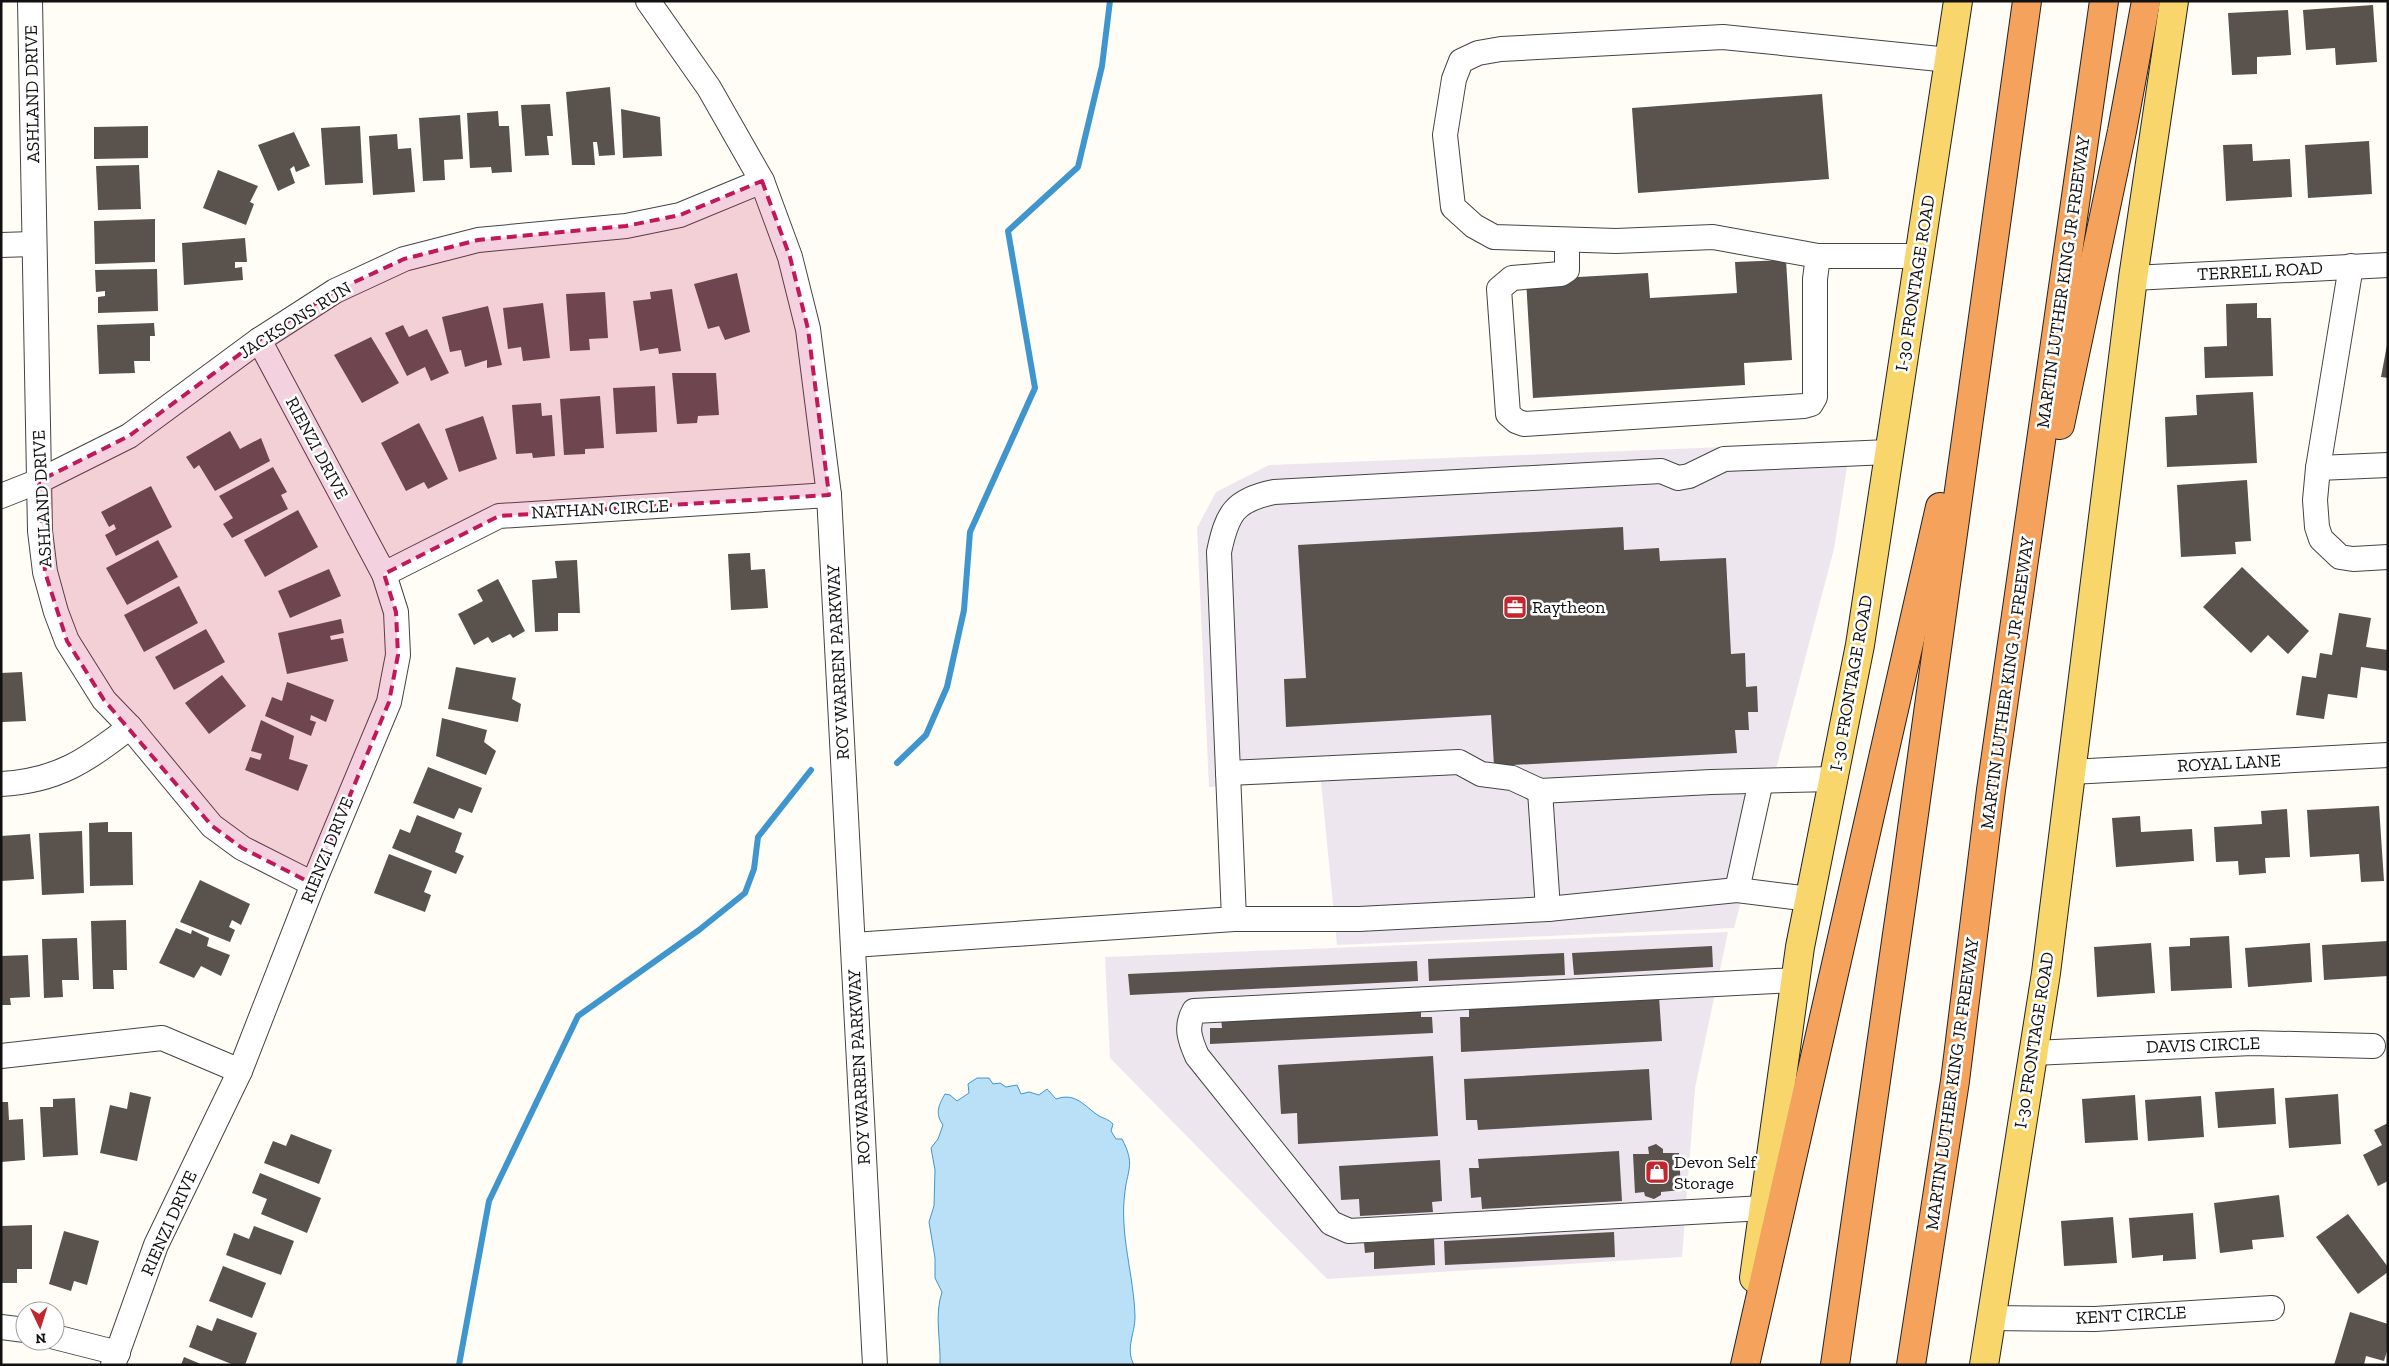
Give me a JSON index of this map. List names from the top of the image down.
{
  "streets": {
    "highway": ["MARTIN LUTHER KING JR FREEWAY"],
    "main road": ["I-30 FRONTAGE ROAD"],
    "street": [
      "ASHLAND DRIVE",
      "TERRELL ROAD",
      "JACKSONS RUN",
      "RIENZI DRIVE",
      "NATHAN CIRCLE",
      "ROY WARREN PARKWAY",
      "ROYAL LANE",
      "DAVIS CIRCLE",
      "KENT CIRCLE"
    ]
  },
  "crossings": [
    ["ASHLAND DRIVE", "JACKSONS RUN"],
    ["ASHLAND DRIVE", "RIENZI DRIVE"],
    ["TERRELL ROAD", "I-30 FRONTAGE ROAD"],
    ["I-30 FRONTAGE ROAD", "ROYAL LANE"],
    ["I-30 FRONTAGE ROAD", "DAVIS CIRCLE"],
    ["I-30 FRONTAGE ROAD", "KENT CIRCLE"],
    ["JACKSONS RUN", "RIENZI DRIVE"],
    ["JACKSONS RUN", "ROY WARREN PARKWAY"],
    ["RIENZI DRIVE", "NATHAN CIRCLE"],
    ["NATHAN CIRCLE", "ROY WARREN PARKWAY"]
  ],
  "places": {
    "office": ["Raytheon"],
    "shop": ["Devon Self Storage"]
  },
  "north": "bottom"
}
